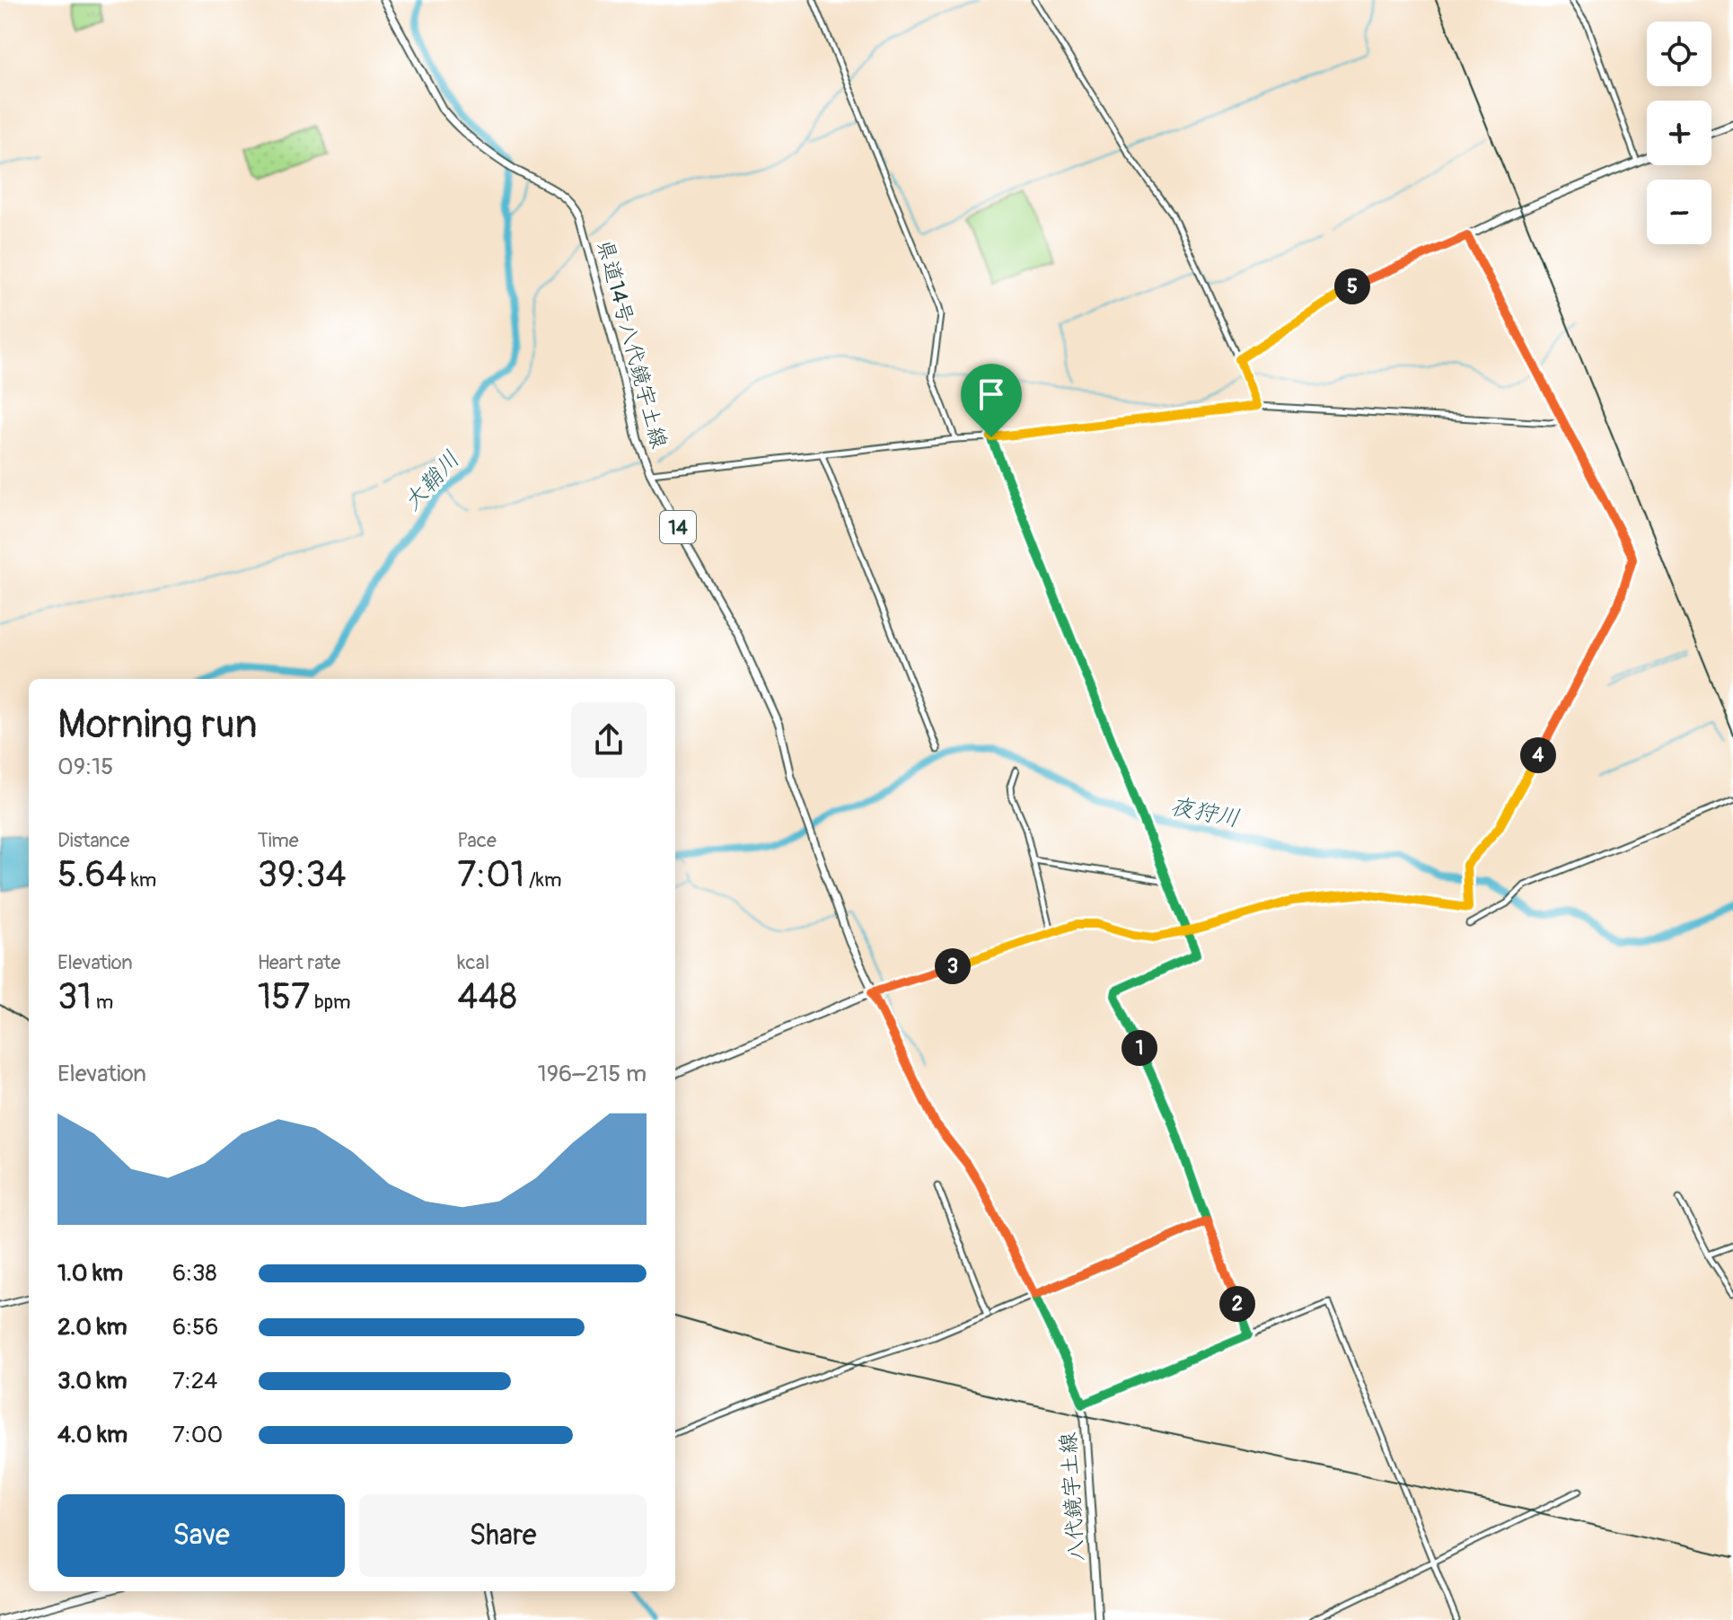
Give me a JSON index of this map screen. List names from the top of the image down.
{
  "streets": {
    "main road": ["県道14号八代鏡宇土線", "14", "八代鏡宇土線"]
  },
  "crossings": [
    ["県道14号八代鏡宇土線", "八代鏡宇土線"]
  ],
  "water": ["大鞘川", "夜狩川"],
  "page": {
    "map_buttons": ["+", "−"],
    "pins": [
      "5",
      "4",
      "3",
      "1",
      "2"
    ],
    "heading": ["Morning run", "09:15"],
    "stats": [
      ["Distance", "5.64 km"],
      ["Time", "39:34"],
      ["Pace", "7:01 /km"],
      ["Elevation", "31 m"],
      ["Heart rate", "157 bpm"],
      ["kcal", "448"]
    ],
    "chart": ["Elevation", "196–215 m"],
    "list": [
      {
        "name": "1.0 km",
        "note": "6:38"
      },
      {
        "name": "2.0 km",
        "note": "6:56"
      },
      {
        "name": "3.0 km",
        "note": "7:24"
      },
      {
        "name": "4.0 km",
        "note": "7:00"
      }
    ],
    "buttons": ["Save", "Share"]
  }
}
